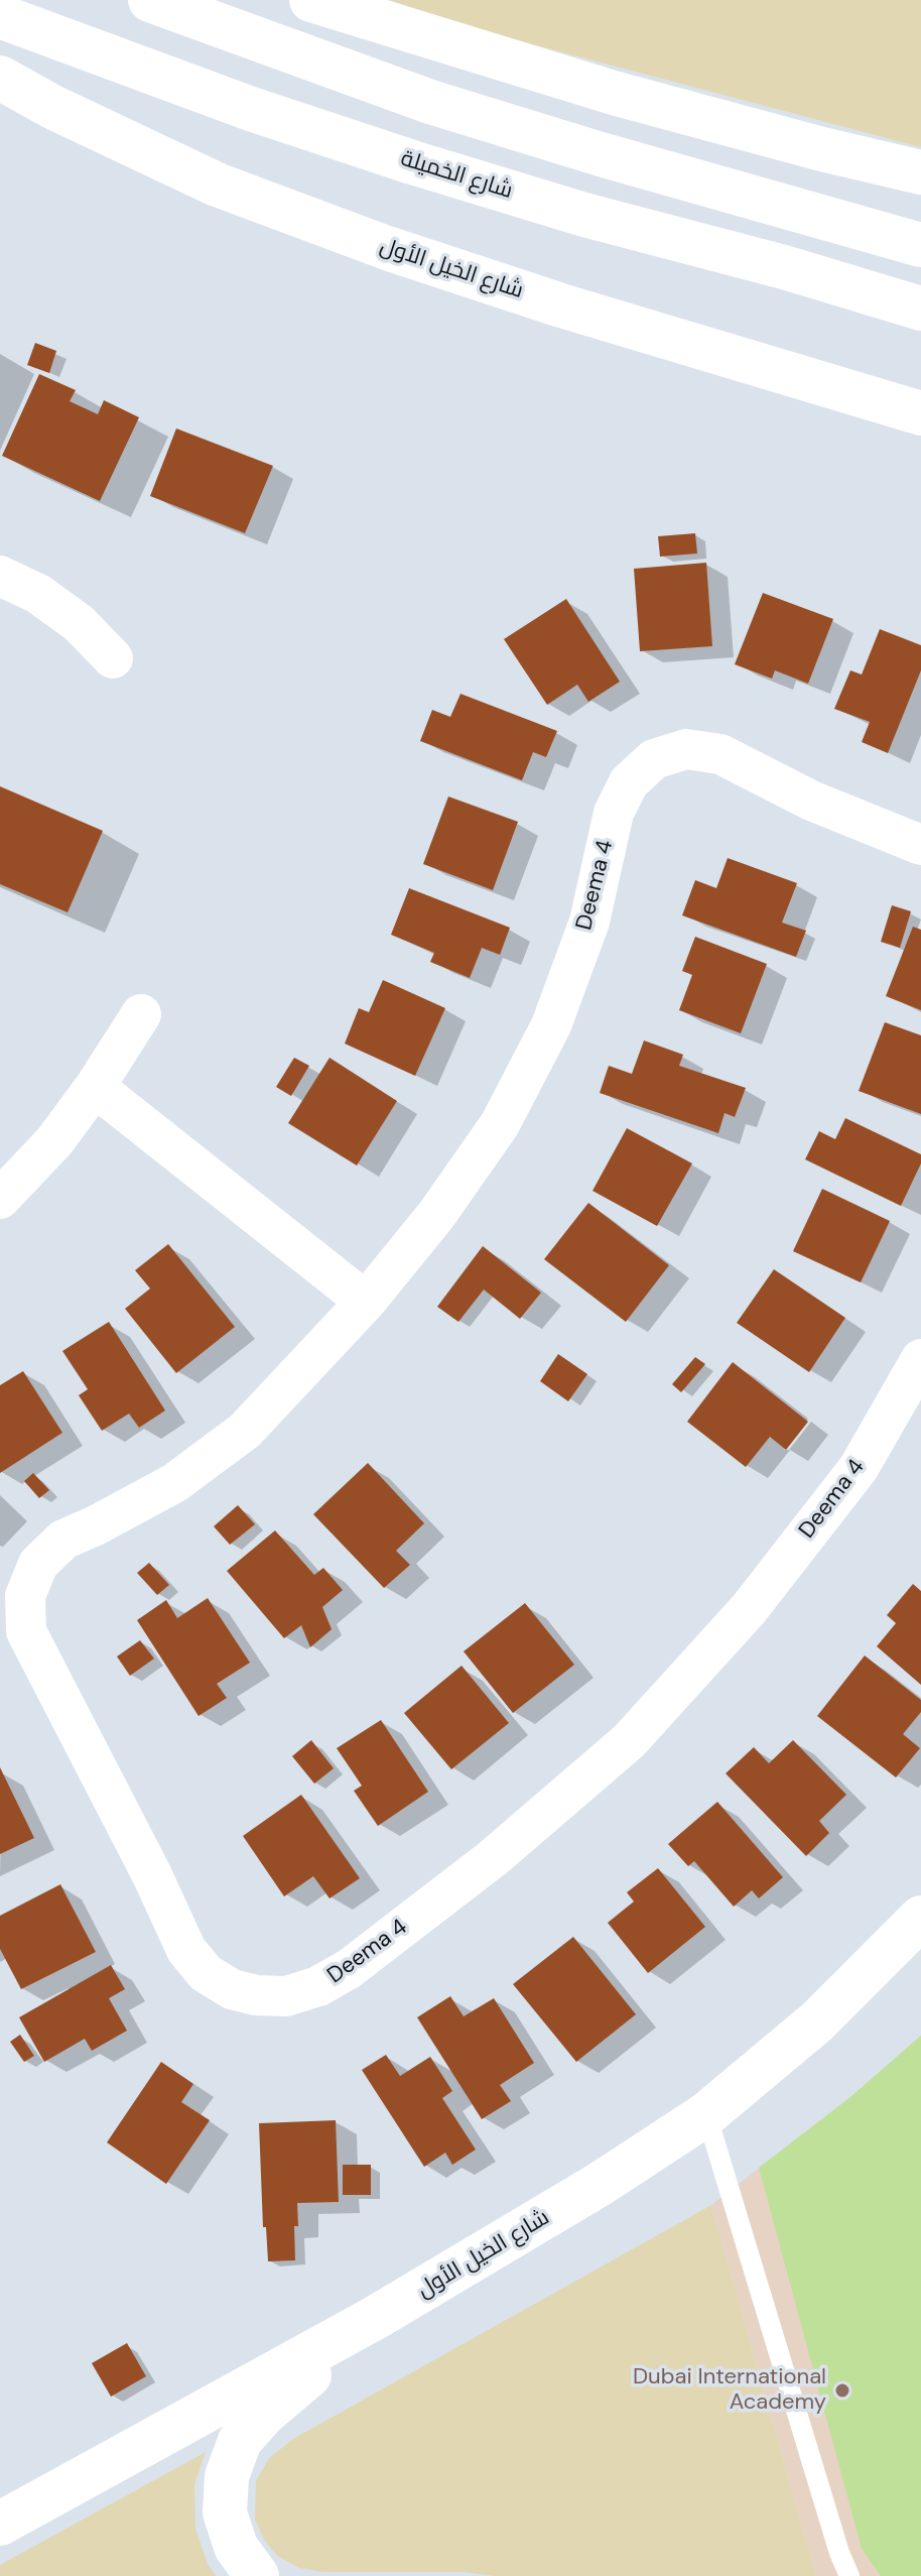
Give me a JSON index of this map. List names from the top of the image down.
{
  "streets": {
    "main road": ["شارع الخميلة", "شارع الخيل الأول"],
    "street": ["Deema 4"]
  },
  "places": ["Dubai International Academy"]
}
